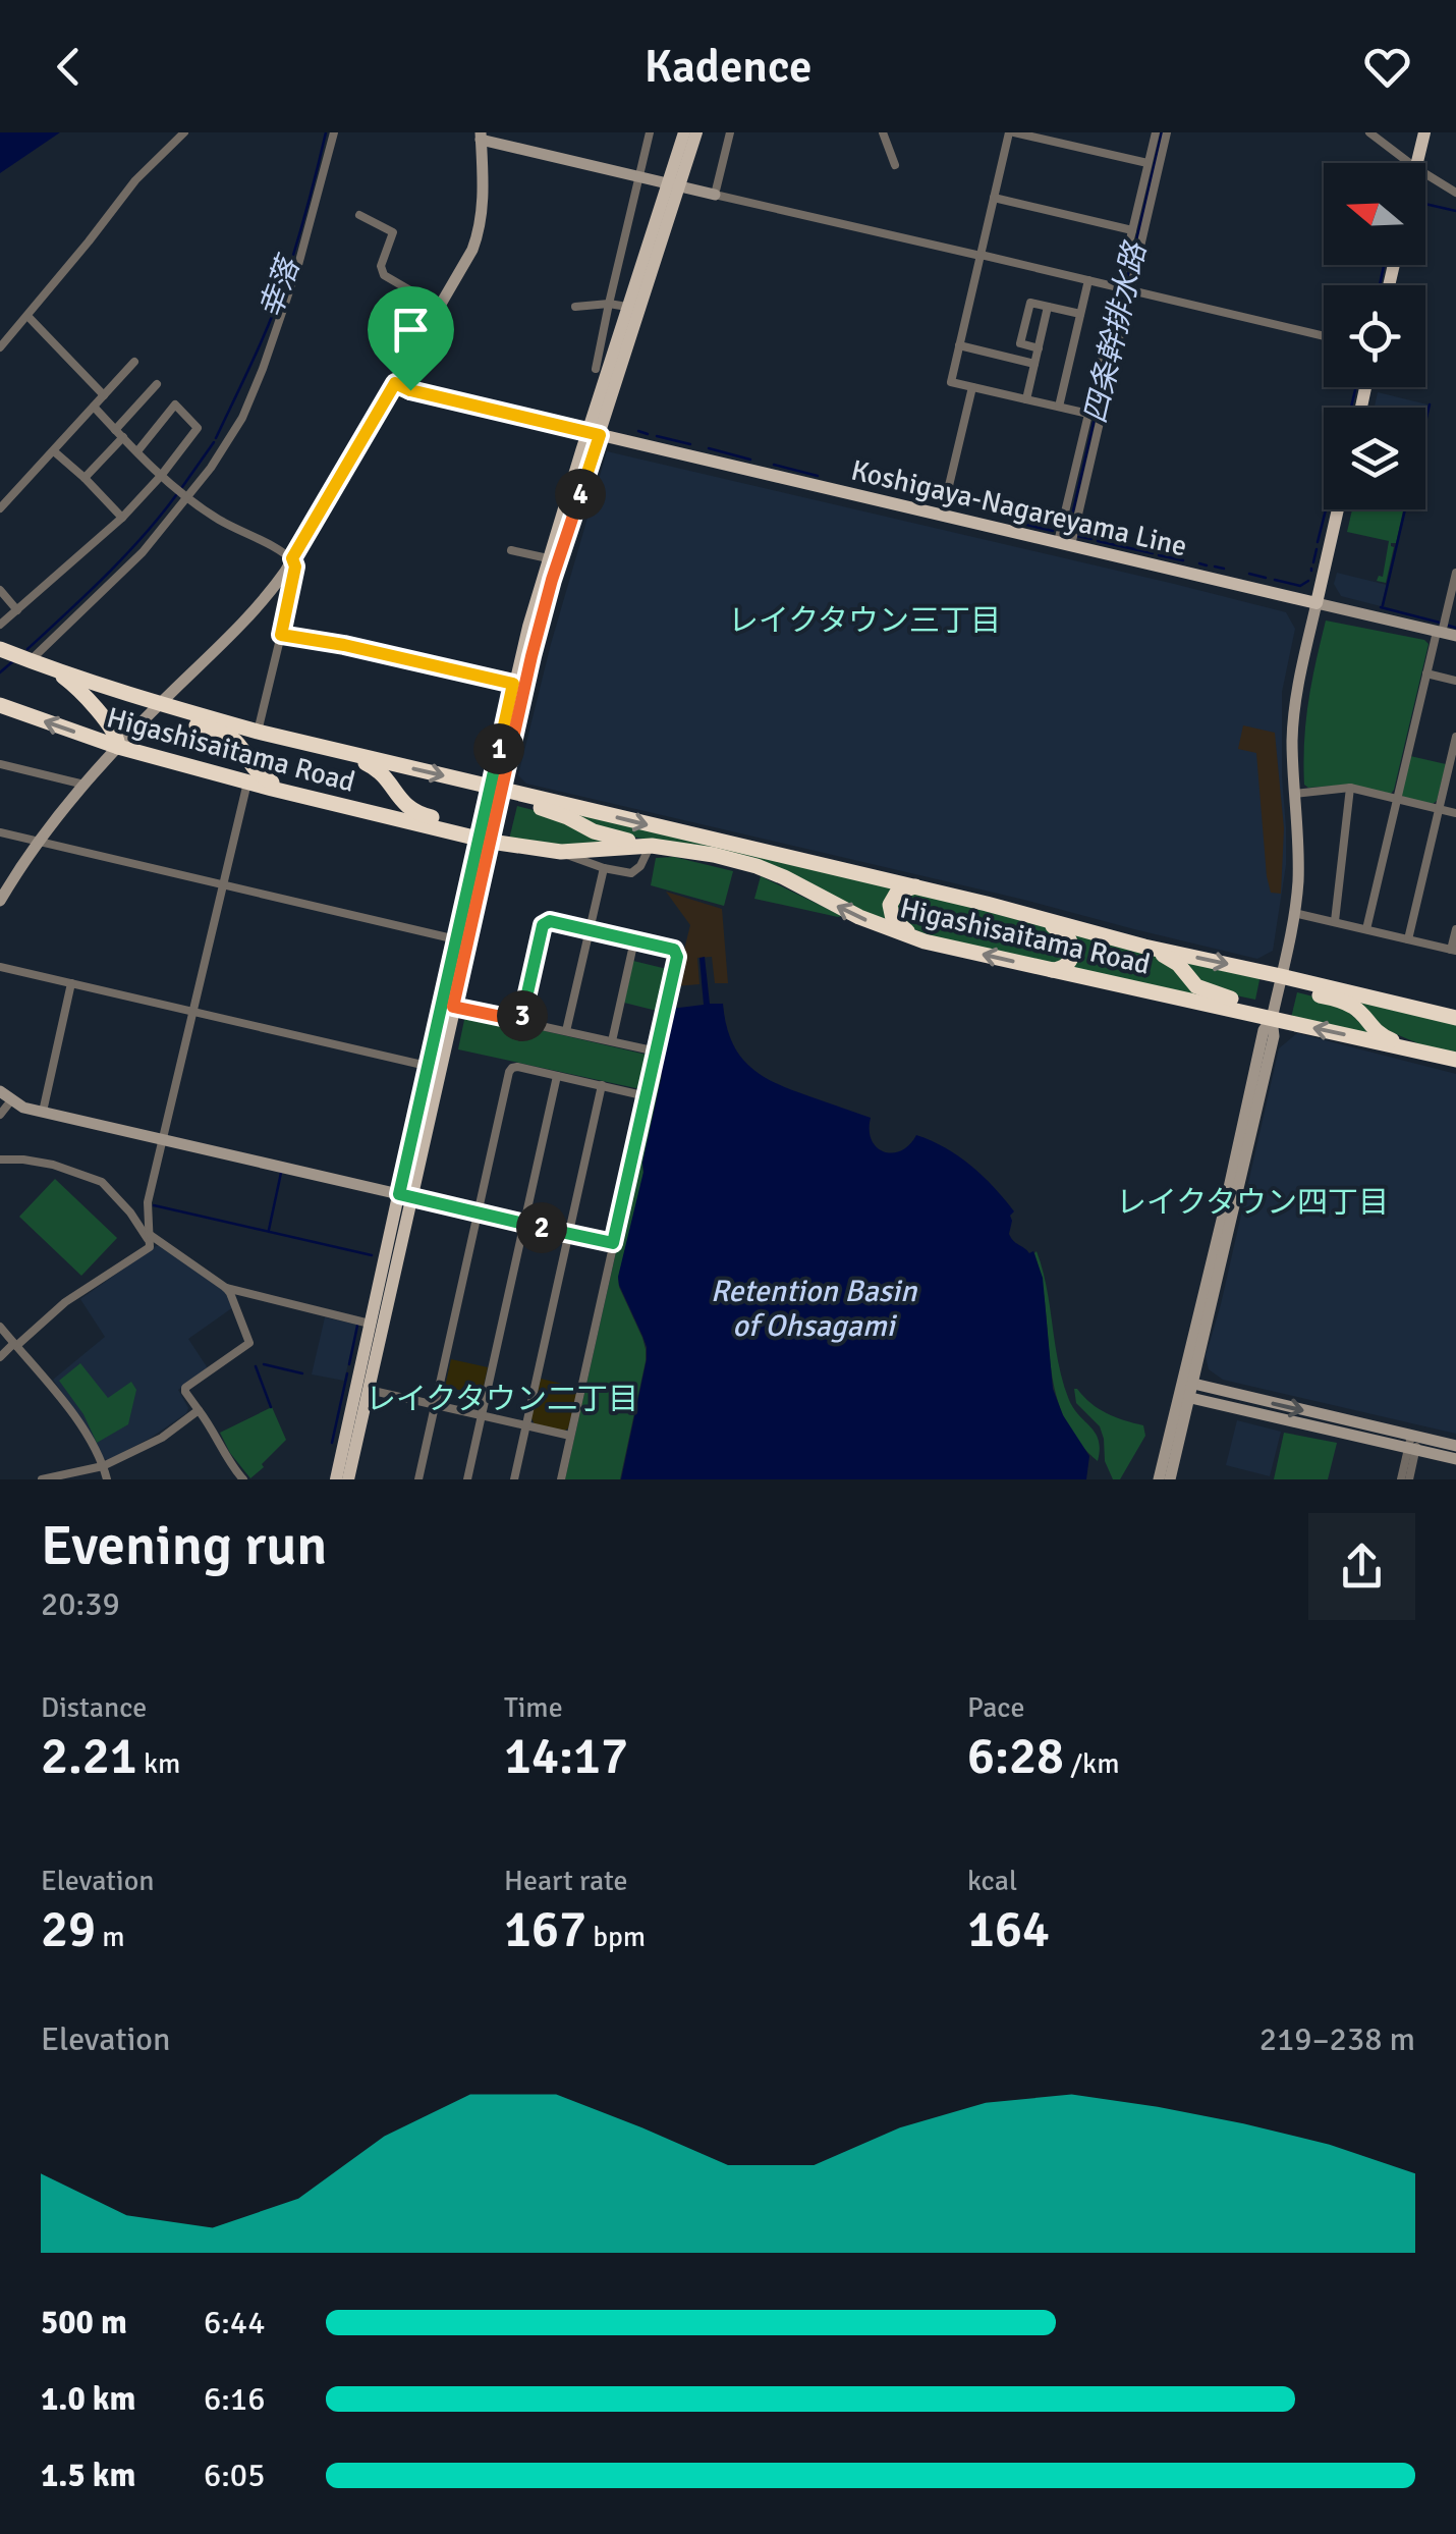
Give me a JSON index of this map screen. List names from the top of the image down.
{
  "streets": {
    "highway": ["Higashisaitama Road"],
    "main road": ["Koshigaya-Nagareyama Line"]
  },
  "districts": ["レイクタウン三丁目", "レイクタウン四丁目", "レイクタウン二丁目"],
  "water": ["幸落", "四条幹排水路", "Retention Basin of Ohsagami"],
  "north": "left",
  "page": {
    "header": "Kadence",
    "pins": [
      "4",
      "1",
      "3",
      "2"
    ],
    "heading": ["Evening run", "20:39"],
    "stats": [
      ["Distance", "2.21 km"],
      ["Time", "14:17"],
      ["Pace", "6:28 /km"],
      ["Elevation", "29 m"],
      ["Heart rate", "167 bpm"],
      ["kcal", "164"]
    ],
    "chart": ["Elevation", "219–238 m"],
    "list": [
      {
        "name": "500 m",
        "note": "6:44"
      },
      {
        "name": "1.0 km",
        "note": "6:16"
      },
      {
        "name": "1.5 km",
        "note": "6:05"
      }
    ]
  }
}
